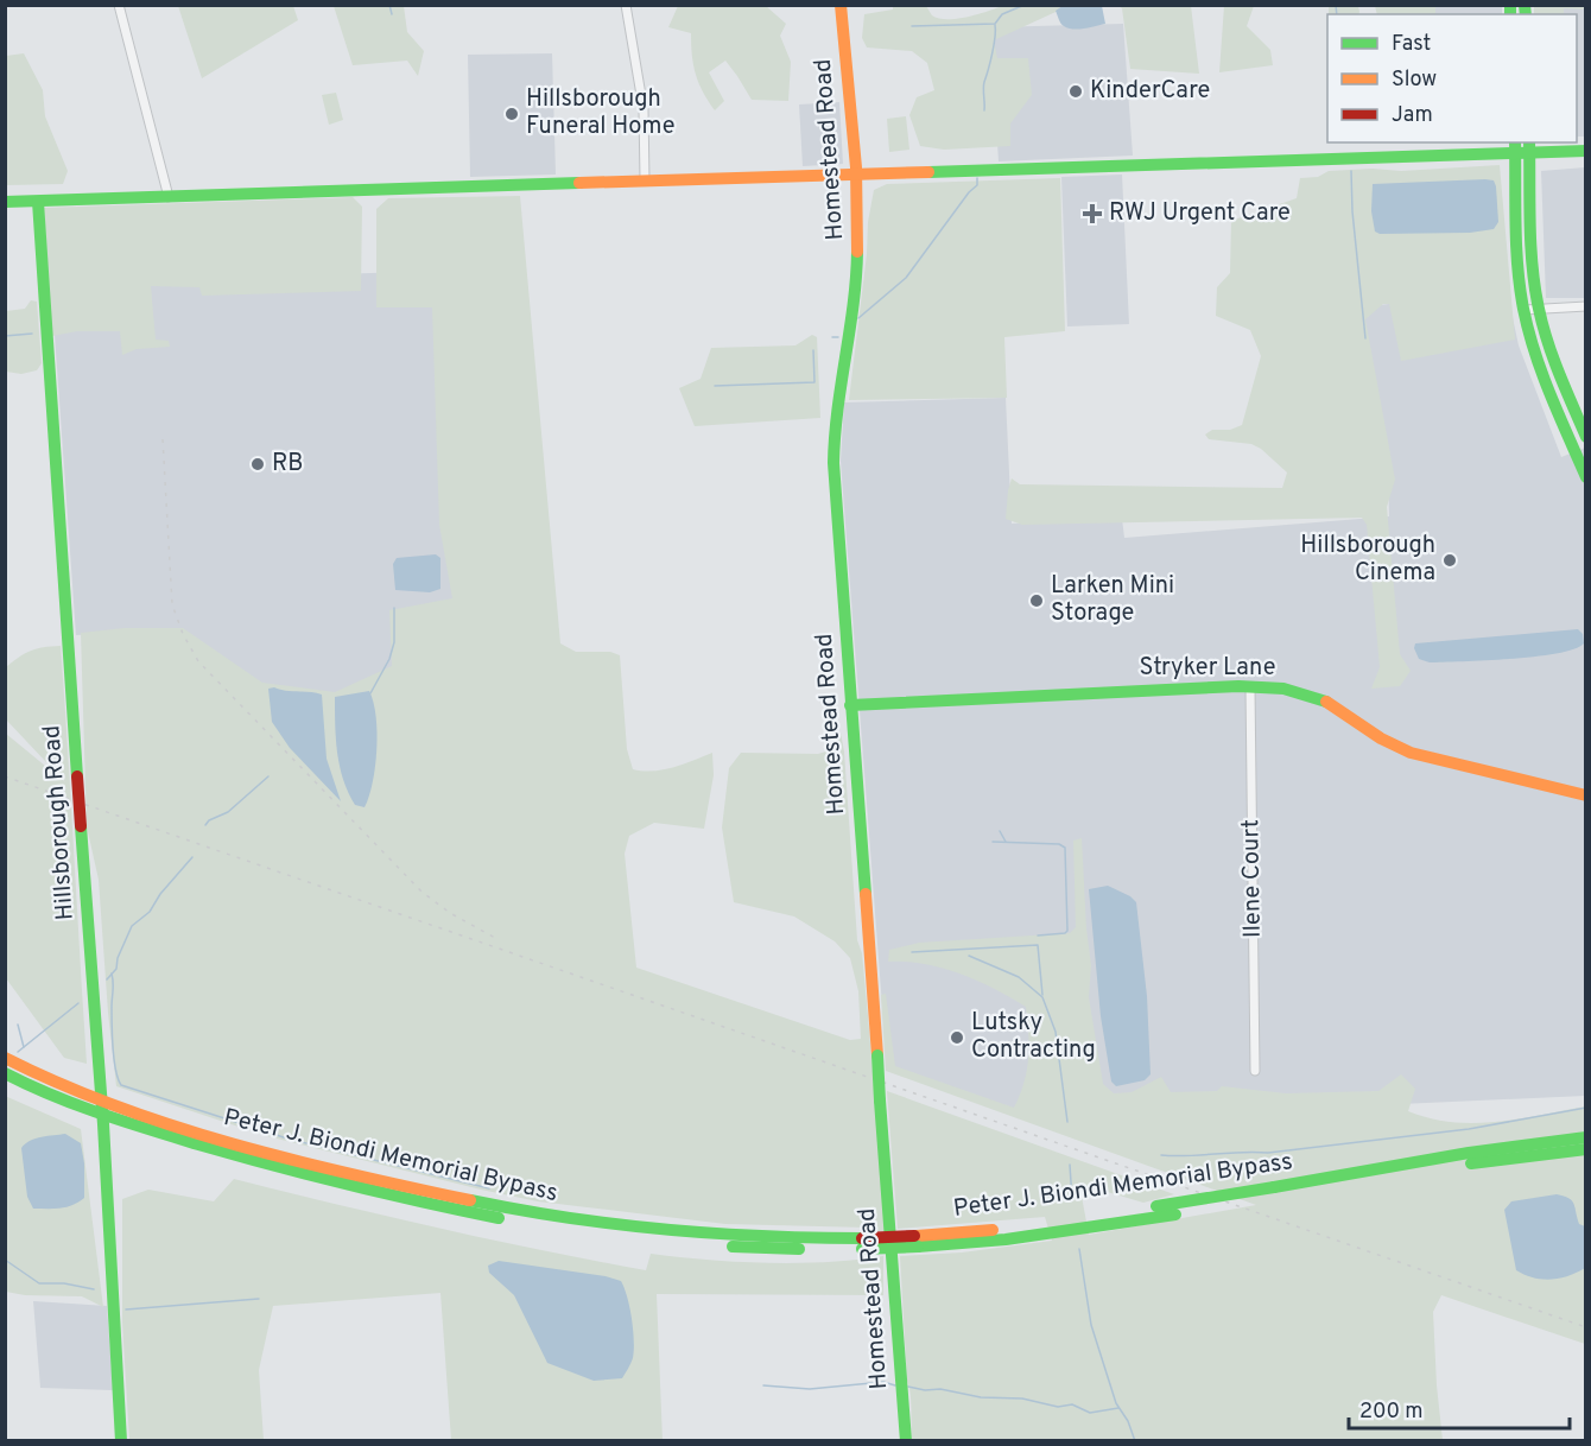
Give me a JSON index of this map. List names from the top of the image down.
{
  "streets": {
    "main road": [
      "Homestead Road",
      "Stryker Lane",
      "Hillsborough Road",
      "Peter J. Biondi Memorial Bypass"
    ],
    "street": ["Ilene Court"]
  },
  "crossings": [
    ["Homestead Road", "Stryker Lane"],
    ["Stryker Lane", "Ilene Court"],
    ["Hillsborough Road", "Peter J. Biondi Memorial Bypass"]
  ],
  "places": {
    "other": [
      "KinderCare",
      "Hillsborough Funeral Home",
      "RB",
      "Hillsborough Cinema",
      "Larken Mini Storage",
      "Lutsky Contracting"
    ],
    "health": ["RWJ Urgent Care"]
  },
  "legend": ["Fast", "Slow", "Jam"],
  "scale_bar": "200 m"
}
